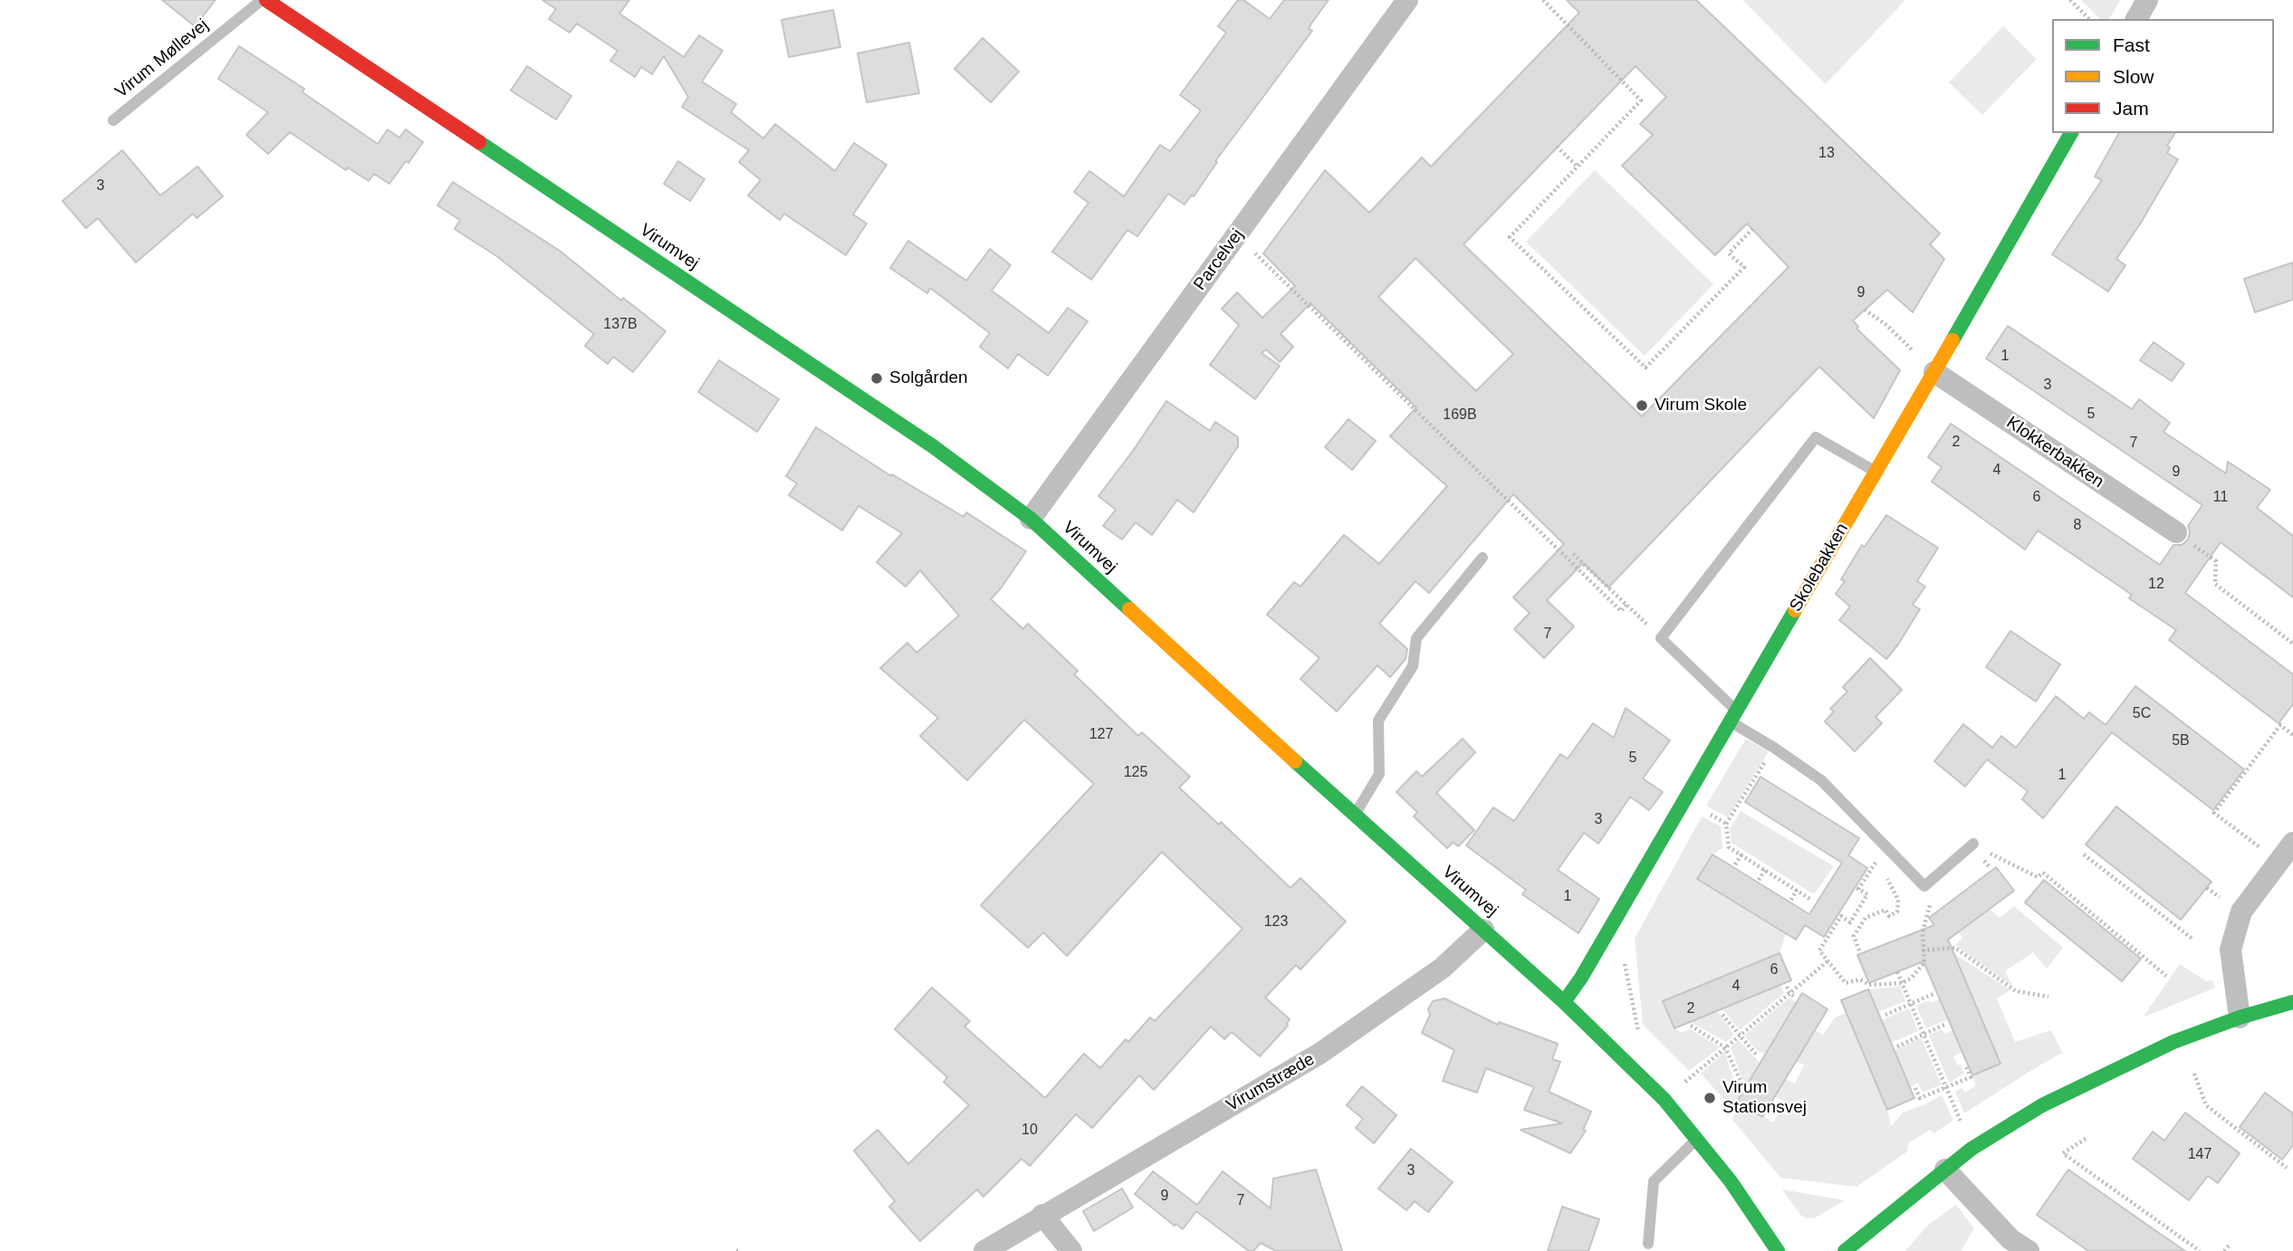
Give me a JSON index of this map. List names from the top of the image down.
{
  "streets": {
    "street": [
      "Virumvej",
      "Parcelvej",
      "Klokkerbakken",
      "Skolebakken",
      "Virumstræde"
    ],
    "lane": ["Virum Møllevej"]
  },
  "crossings": [
    ["Virum Møllevej", "Virumvej"],
    ["Virumvej", "Parcelvej"],
    ["Virumvej", "Skolebakken"],
    ["Virumvej", "Virumstræde"],
    ["Klokkerbakken", "Skolebakken"]
  ],
  "places": ["Solgården", "Virum Skole", "Virum Stationsvej"],
  "house_numbers": [
    "13",
    "3",
    "9",
    "137B",
    "1",
    "3",
    "5",
    "169B",
    "2",
    "7",
    "4",
    "9",
    "6",
    "11",
    "8",
    "12",
    "7",
    "5C",
    "127",
    "5B",
    "5",
    "125",
    "1",
    "3",
    "1",
    "123",
    "6",
    "4",
    "2",
    "10",
    "147",
    "3",
    "9",
    "7"
  ],
  "legend": ["Fast", "Slow", "Jam"]
}
